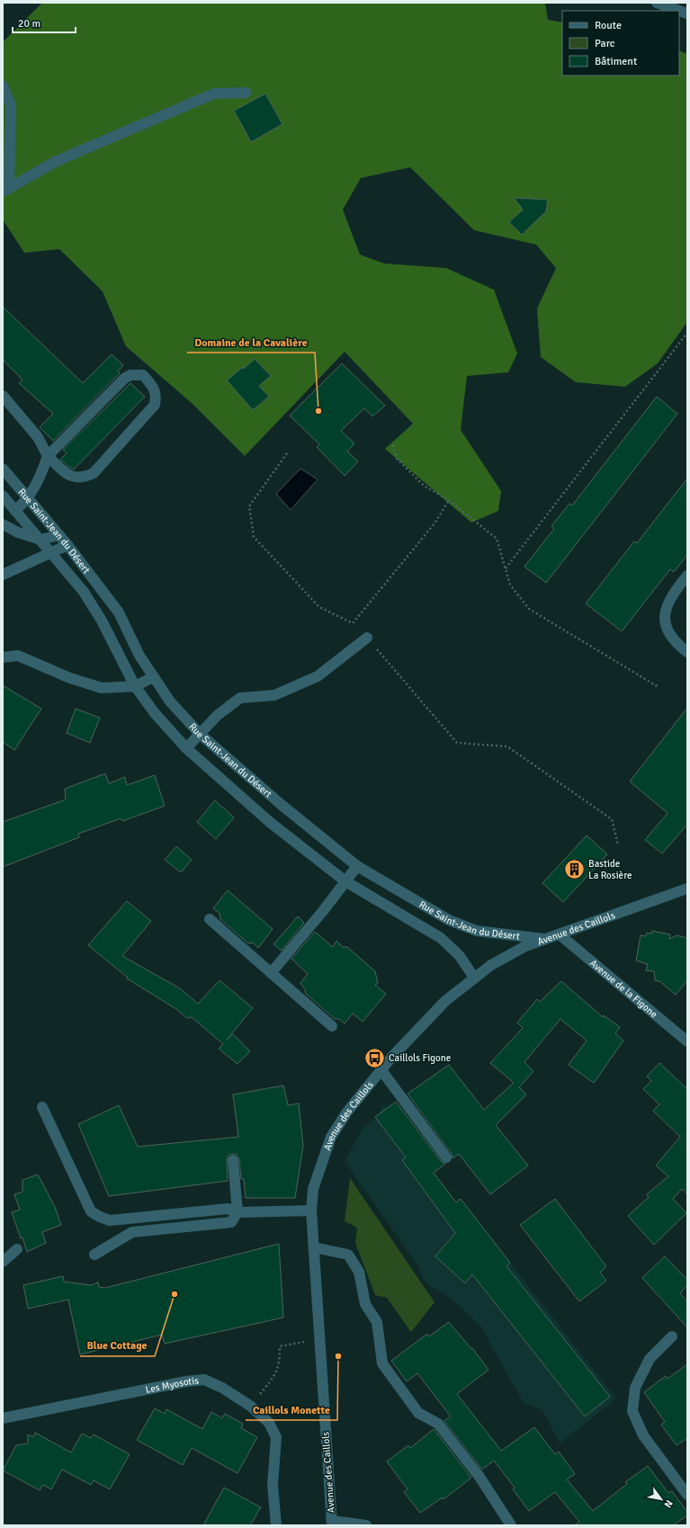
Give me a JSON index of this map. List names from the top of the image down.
{
  "streets": {
    "street": [
      "Rue Saint-Jean du Désert",
      "Avenue des Caillols",
      "Avenue de la Figone",
      "Les Myosotis"
    ]
  },
  "crossings": [
    ["Rue Saint-Jean du Désert", "Avenue des Caillols"],
    ["Avenue des Caillols", "Avenue de la Figone"]
  ],
  "places": {
    "other": ["Domaine de la Cavalière", "Blue Cottage", "Caillols Monette"],
    "building": ["Bastide La Rosière"],
    "bus stop": ["Caillols Figone"]
  },
  "legend": ["Route", "Parc", "Bâtiment"],
  "scale_bar": "20 m",
  "north": "bottom right"
}
